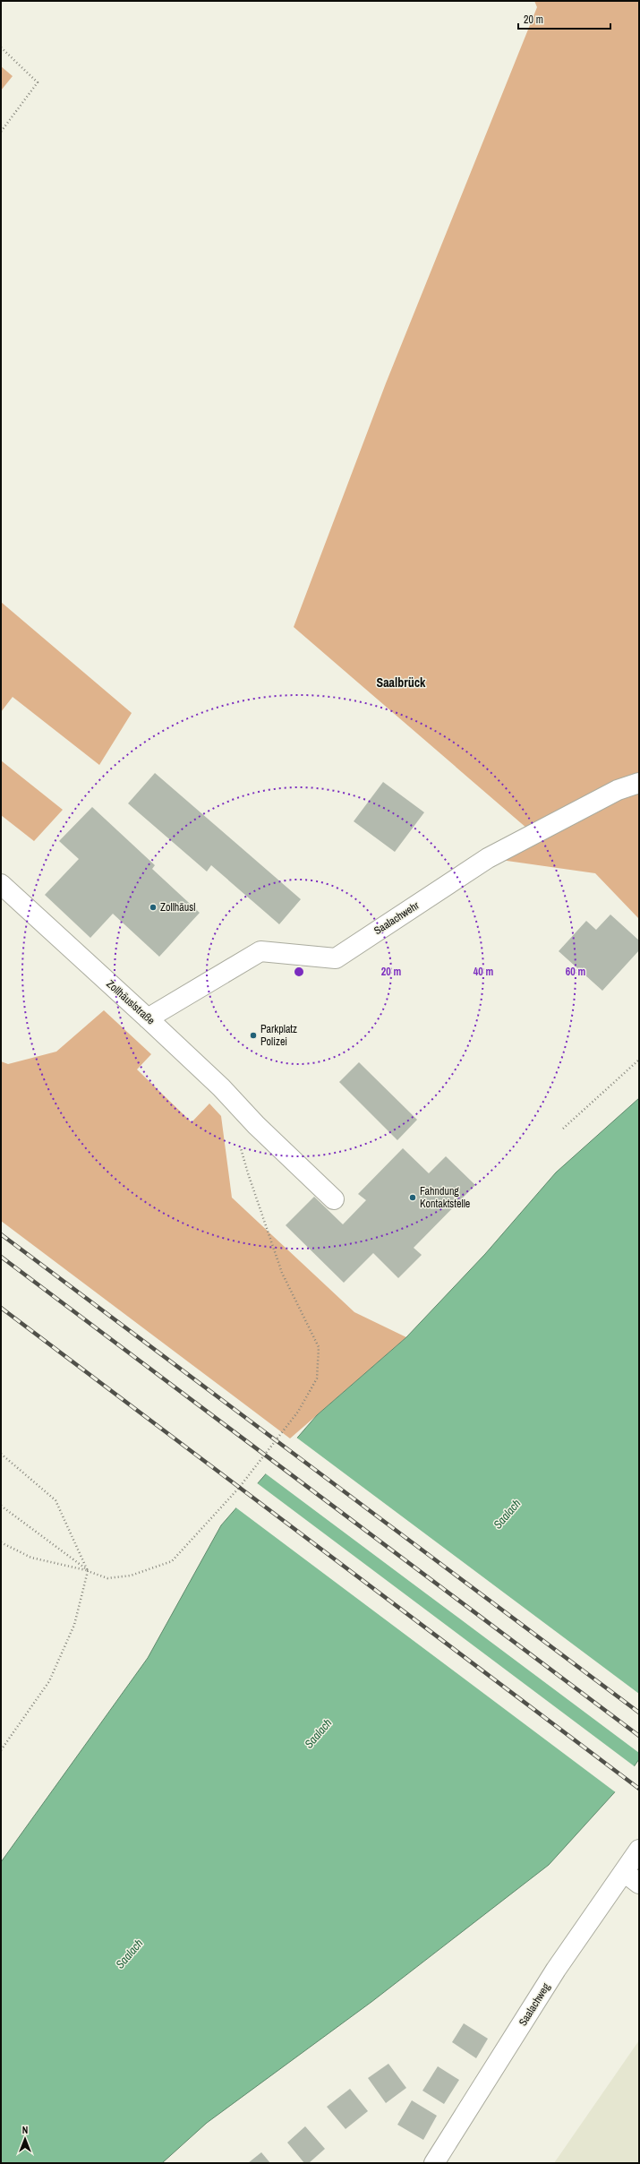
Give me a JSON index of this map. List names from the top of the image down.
{
  "streets": {
    "street": ["Saalachwehr", "Zollhäuslstraße", "Saalachweg"]
  },
  "crossings": [
    ["Saalachwehr", "Zollhäuslstraße"]
  ],
  "districts": ["Saalbrück"],
  "water": ["Saalach"],
  "places": ["Zollhäusl", "Parkplatz Polizei", "Fahndung Kontaktstelle"],
  "scale_bar": "20 m",
  "north": "top",
  "rings": ["20 m", "40 m", "60 m"]
}
